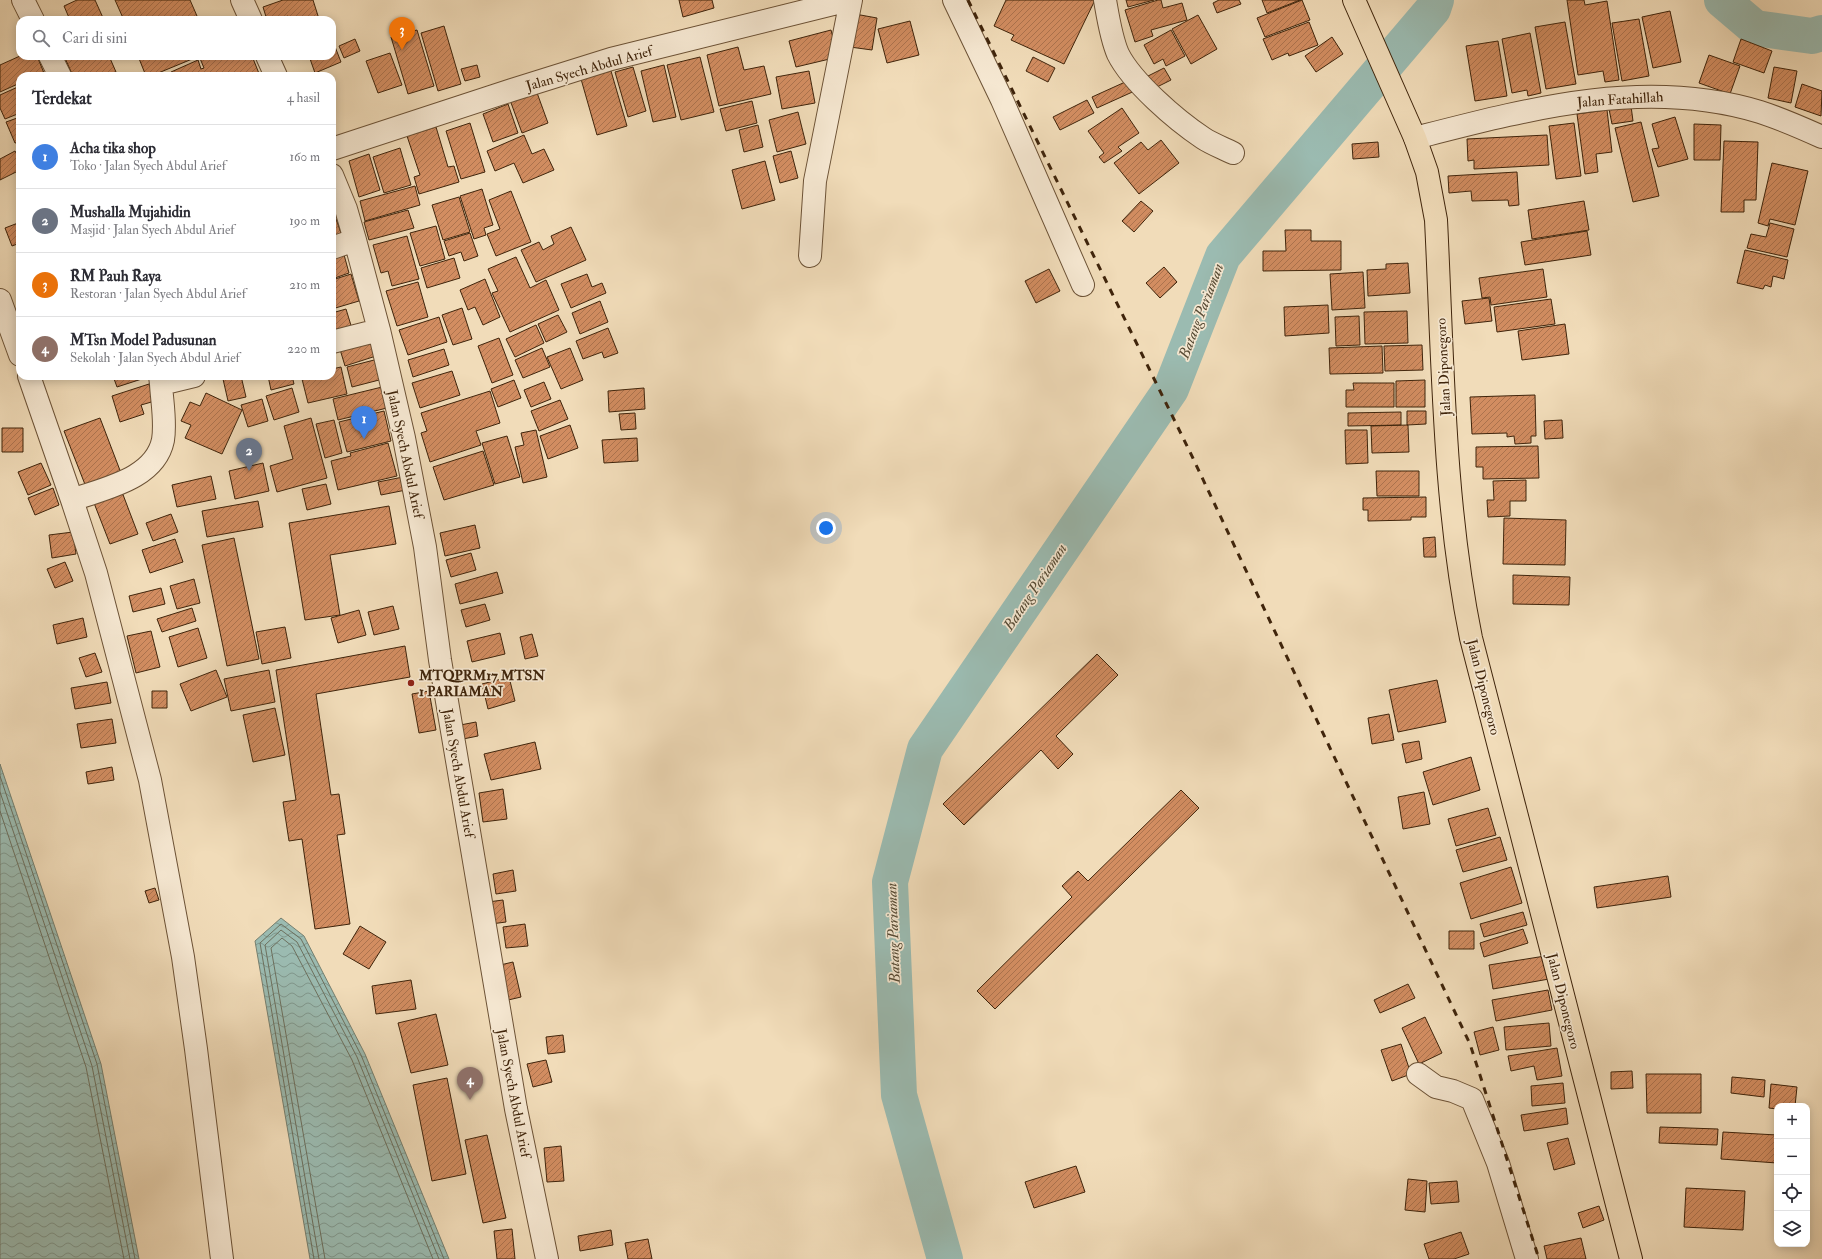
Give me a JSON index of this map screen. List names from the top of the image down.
{
  "streets": {
    "main road": ["Jalan Diponegoro"],
    "street": ["Jalan Syech Abdul Arief", "Jalan Fatahillah"]
  },
  "crossings": [
    ["Jalan Fatahillah", "Jalan Diponegoro"]
  ],
  "water": ["Batang Pariaman"],
  "places": ["MTQPRM17 MTSN 1 PARIAMAN"],
  "page": {
    "search": "Cari di sini",
    "pins": [
      "3",
      "1",
      "2",
      "4"
    ],
    "heading": ["Terdekat", "4 hasil"],
    "list": [
      {
        "mark": "1",
        "name": "Acha tika shop",
        "note": "Toko · Jalan Syech Abdul Arief",
        "value": "160 m"
      },
      {
        "mark": "2",
        "name": "Mushalla Mujahidin",
        "note": "Masjid · Jalan Syech Abdul Arief",
        "value": "190 m"
      },
      {
        "mark": "3",
        "name": "RM Pauh Raya",
        "note": "Restoran · Jalan Syech Abdul Arief",
        "value": "210 m"
      },
      {
        "mark": "4",
        "name": "MTsn Model Padusunan",
        "note": "Sekolah · Jalan Syech Abdul Arief",
        "value": "220 m"
      }
    ],
    "map_buttons": ["+", "−"]
  }
}
